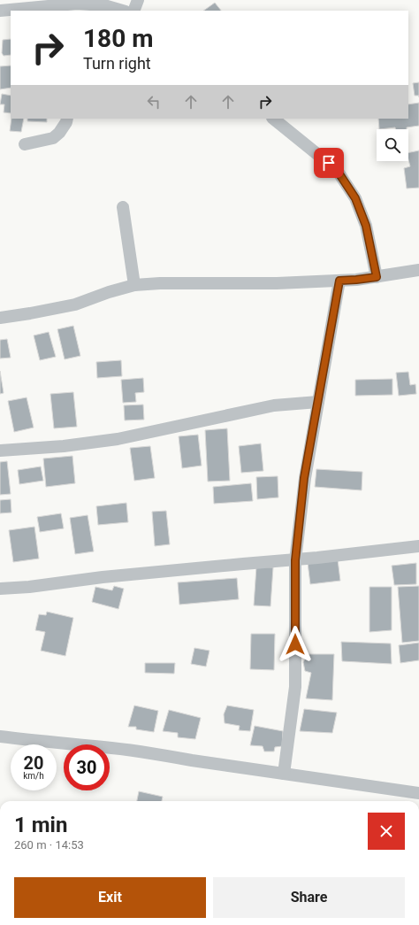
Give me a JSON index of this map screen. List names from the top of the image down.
{
  "page": {
    "turn": ["180 m", "Turn right"],
    "speed": "20 km/h",
    "limit": "30",
    "heading": ["1 min", "260 m · 14:53"],
    "buttons": ["Exit", "Share"]
  }
}
